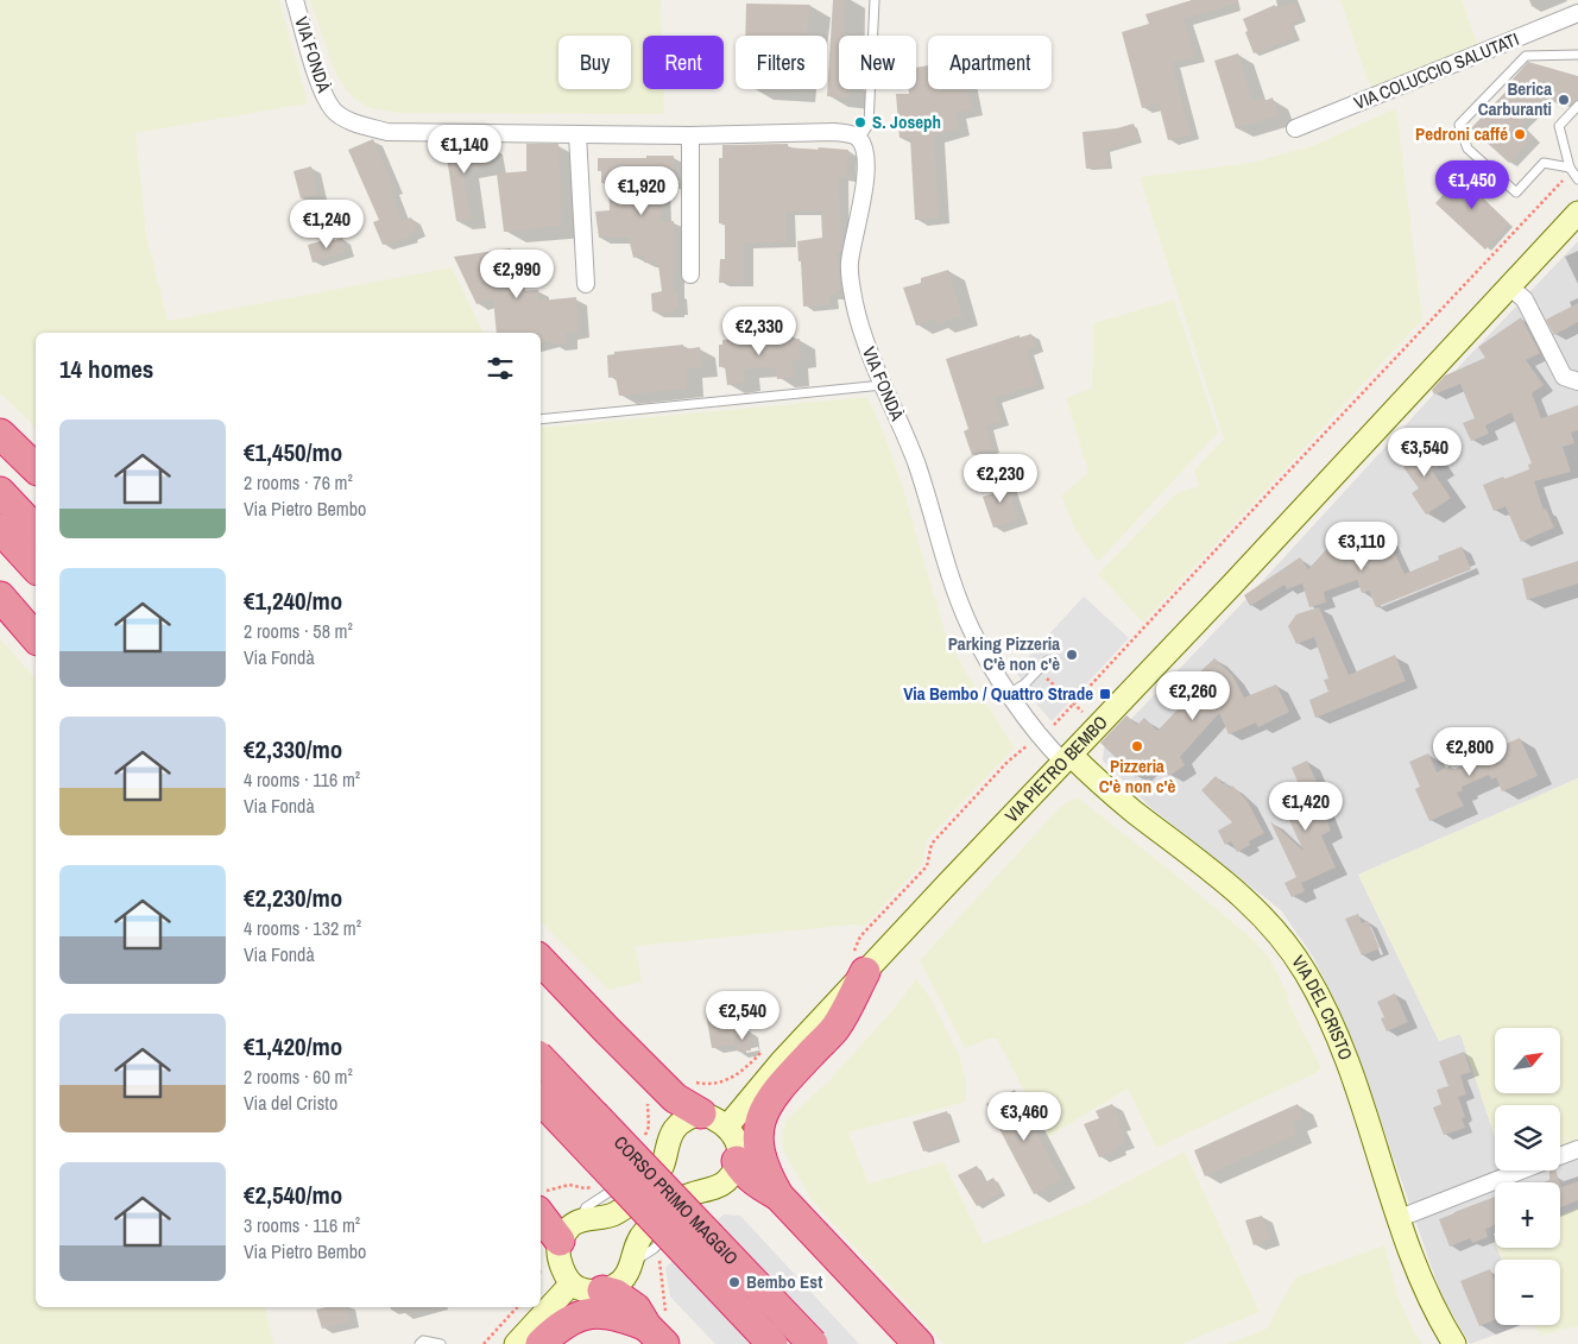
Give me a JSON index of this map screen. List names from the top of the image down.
{
  "streets": {
    "highway": ["CORSO PRIMO MAGGIO"],
    "main road": ["VIA PIETRO BEMBO", "VIA DEL CRISTO"],
    "street": ["VIA FONDÀ", "VIA COLUCCIO SALUTATI"]
  },
  "crossings": [
    ["VIA FONDÀ", "VIA PIETRO BEMBO"],
    ["VIA FONDÀ", "VIA DEL CRISTO"],
    ["VIA PIETRO BEMBO", "VIA DEL CRISTO"]
  ],
  "places": {
    "other": [
      "Berica Carburanti",
      "S. Joseph",
      "Pedroni caffé",
      "Parking Pizzeria C'è non c'è",
      "Pizzeria C'è non c'è",
      "Bembo Est"
    ],
    "transit": ["Via Bembo / Quattro Strade"]
  },
  "north": "top right",
  "page": {
    "chip": [
      "Buy",
      "Rent",
      "Filters",
      "New",
      "Apartment"
    ],
    "price": [
      "€1,140",
      "€1,450",
      "€1,920",
      "€1,240",
      "€2,990",
      "€2,330",
      "€3,540",
      "€2,230",
      "€3,110",
      "€2,260",
      "€2,800",
      "€1,420",
      "€2,540",
      "€3,460"
    ],
    "heading": "14 homes",
    "list": [
      {
        "name": "€1,450/mo",
        "note": "2 rooms · 76 m² · Via Pietro Bembo"
      },
      {
        "name": "€1,240/mo",
        "note": "2 rooms · 58 m² · Via Fondà"
      },
      {
        "name": "€2,330/mo",
        "note": "4 rooms · 116 m² · Via Fondà"
      },
      {
        "name": "€2,230/mo",
        "note": "4 rooms · 132 m² · Via Fondà"
      },
      {
        "name": "€1,420/mo",
        "note": "2 rooms · 60 m² · Via del Cristo"
      },
      {
        "name": "€2,540/mo",
        "note": "3 rooms · 116 m² · Via Pietro Bembo"
      }
    ],
    "map_buttons": ["+", "−"]
  }
}
